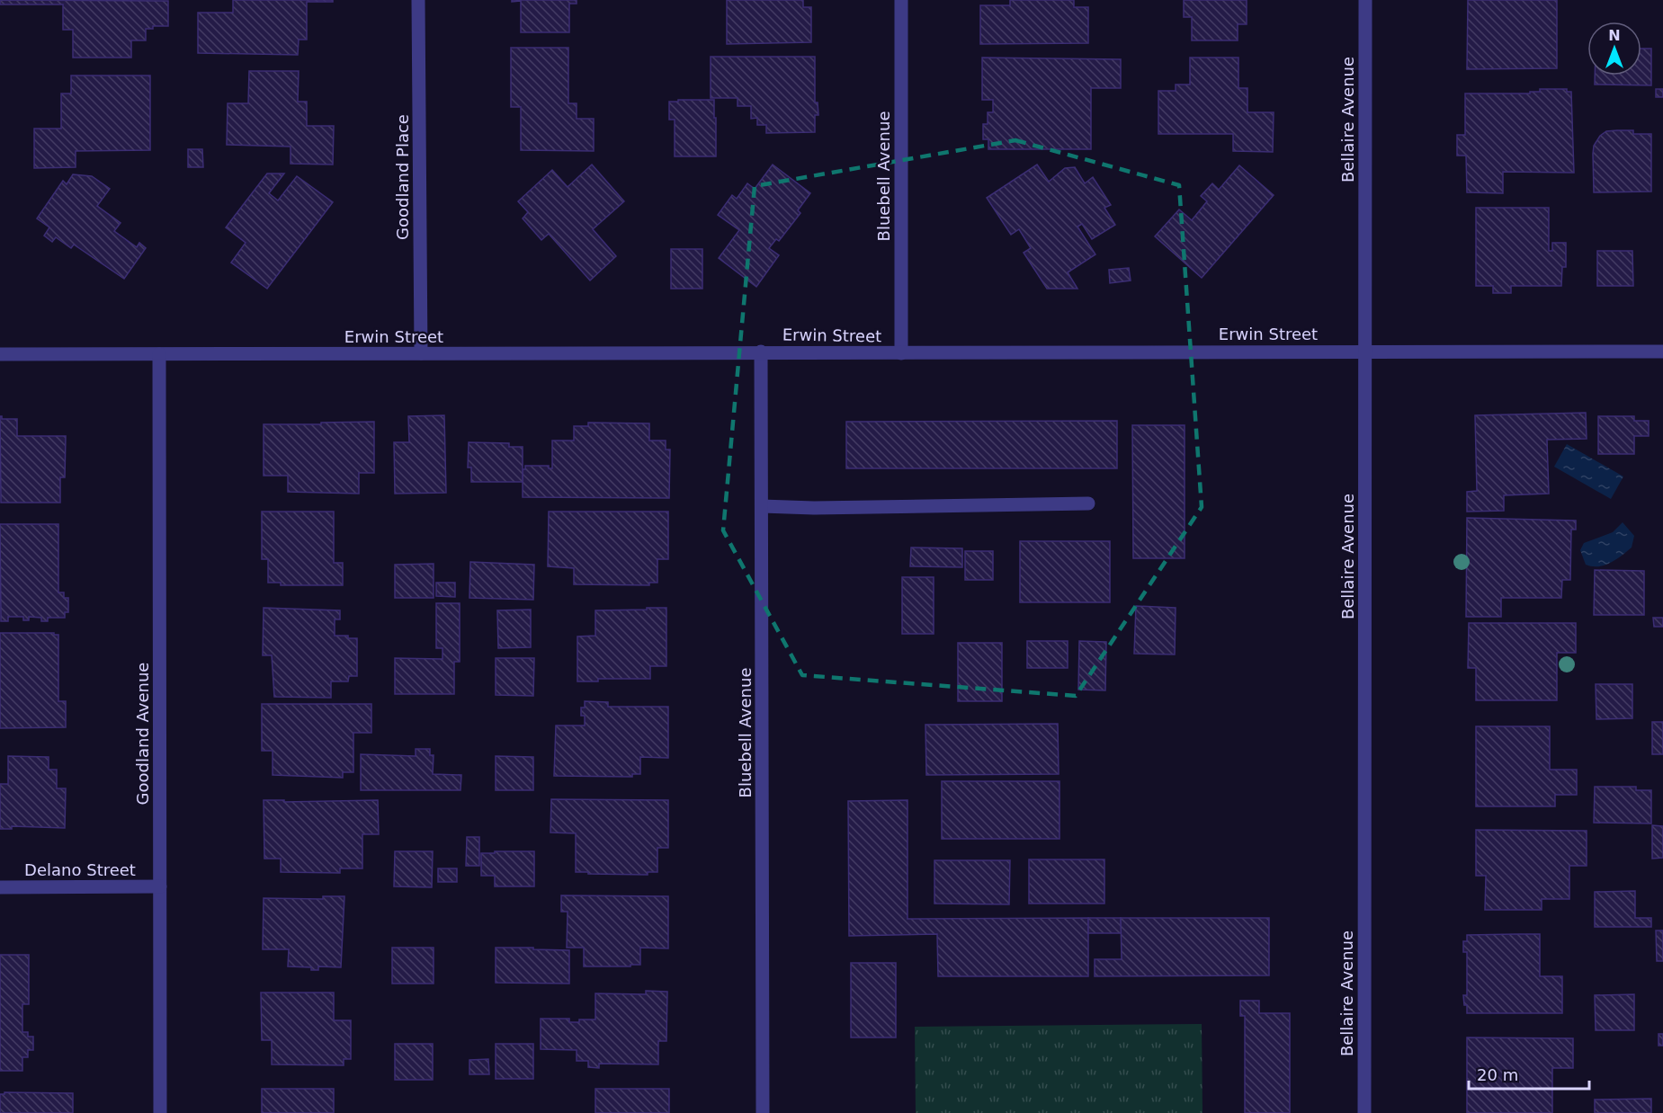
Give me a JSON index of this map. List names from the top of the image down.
{
  "streets": {
    "street": [
      "Bellaire Avenue",
      "Bluebell Avenue",
      "Goodland Place",
      "Erwin Street",
      "Goodland Avenue",
      "Delano Street"
    ]
  },
  "crossings": [
    ["Bellaire Avenue", "Erwin Street"],
    ["Bluebell Avenue", "Erwin Street"],
    ["Goodland Place", "Erwin Street"],
    ["Erwin Street", "Goodland Avenue"],
    ["Goodland Avenue", "Delano Street"]
  ],
  "scale_bar": "20 m",
  "north": "top"
}
